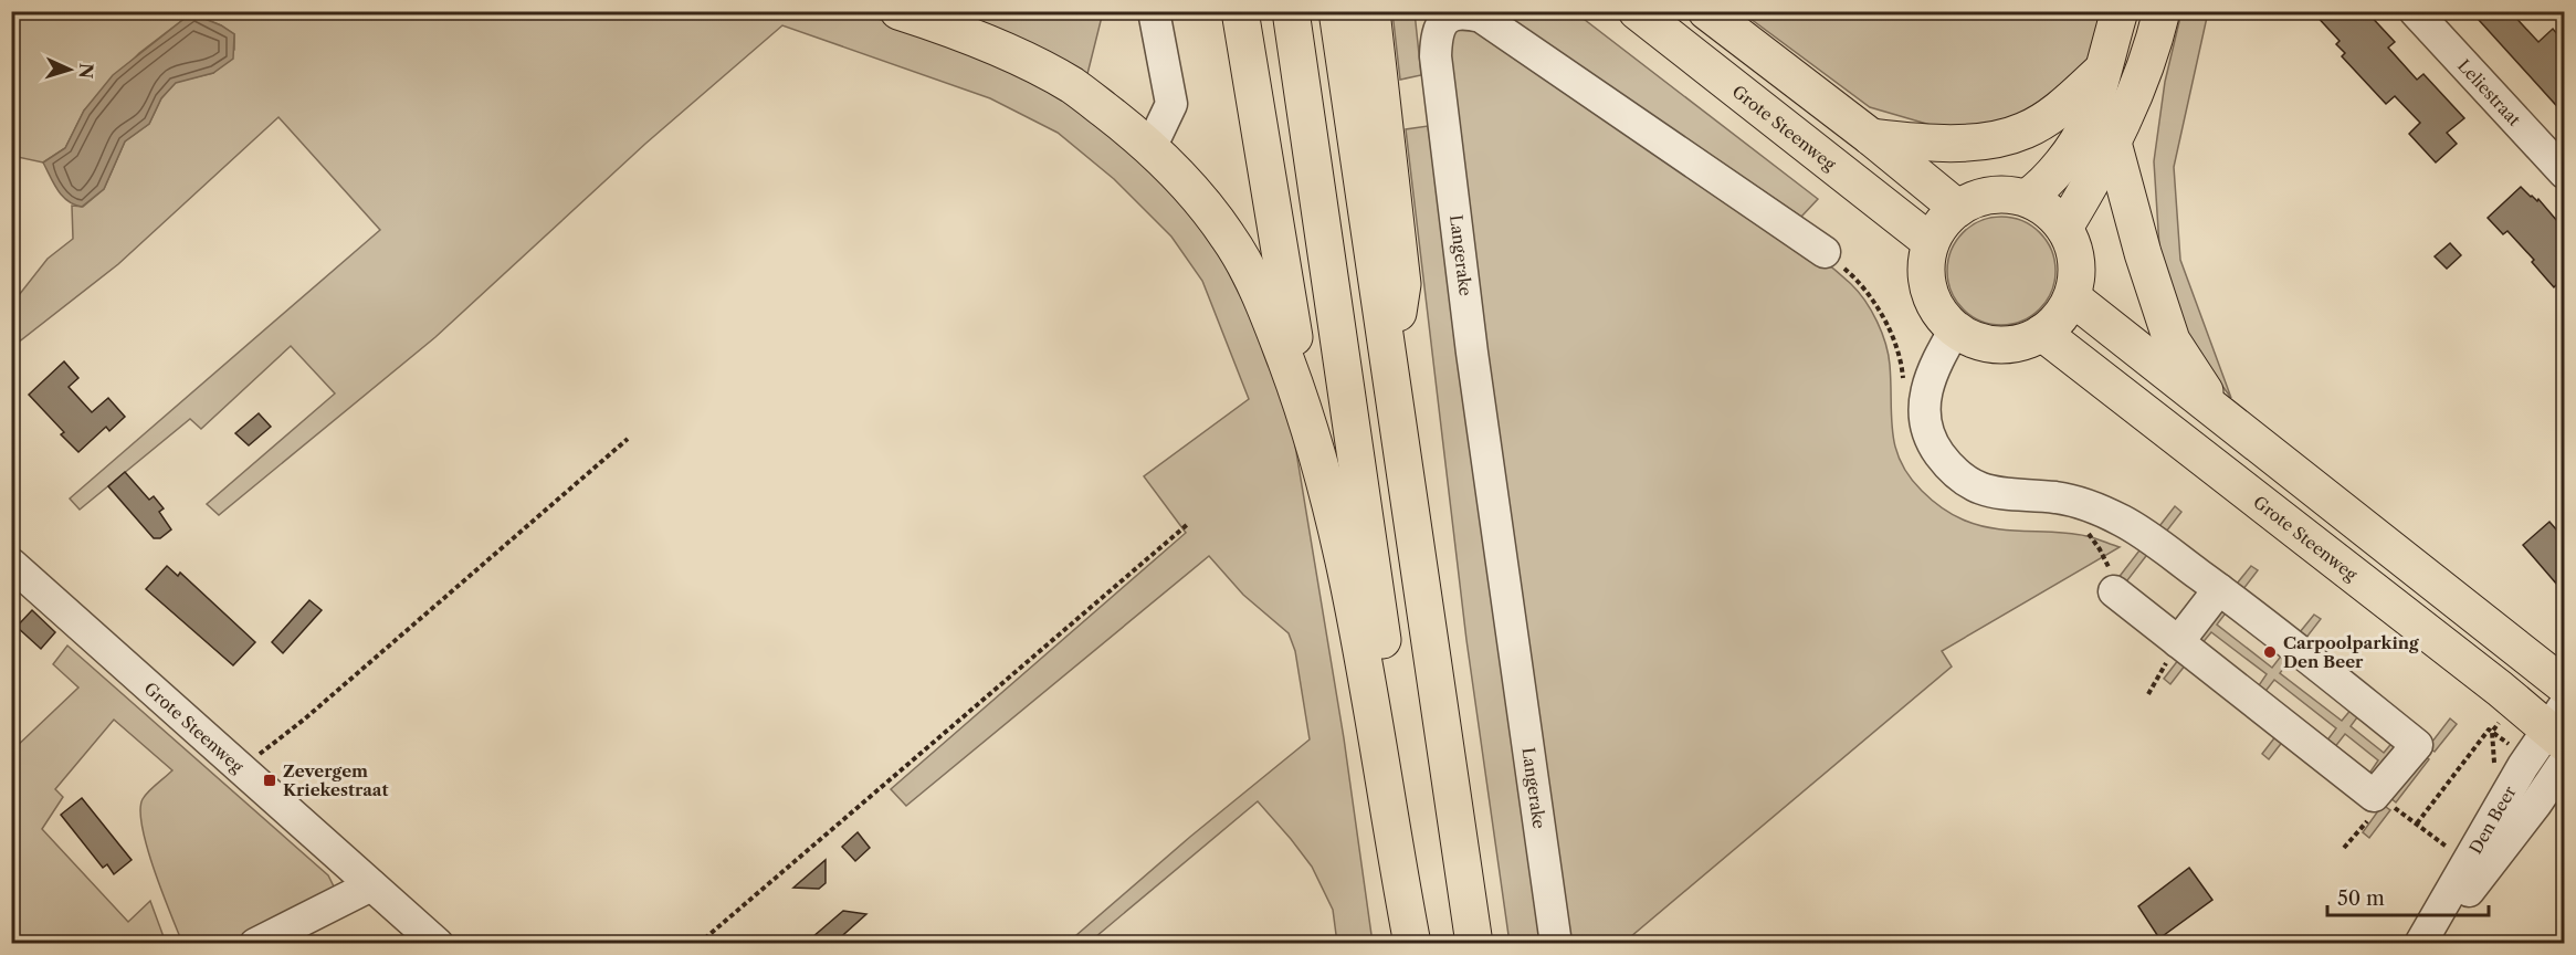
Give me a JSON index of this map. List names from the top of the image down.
{
  "streets": {
    "highway": ["Grote Steenweg"],
    "street": ["Leliestraat", "Langerake", "Den Beer"]
  },
  "crossings": [
    ["Grote Steenweg", "Den Beer"]
  ],
  "places": {
    "other": ["Carpoolparking Den Beer"],
    "transit": ["Zevergem Kriekestraat"]
  },
  "scale_bar": "50 m",
  "north": "right"
}
